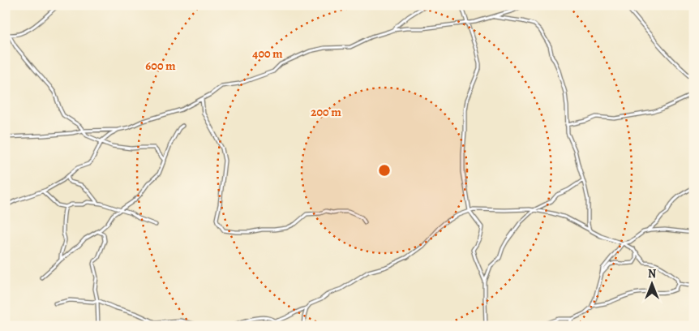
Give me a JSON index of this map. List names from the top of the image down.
{
  "north": "top",
  "rings": ["400 m", "600 m", "200 m"]
}
